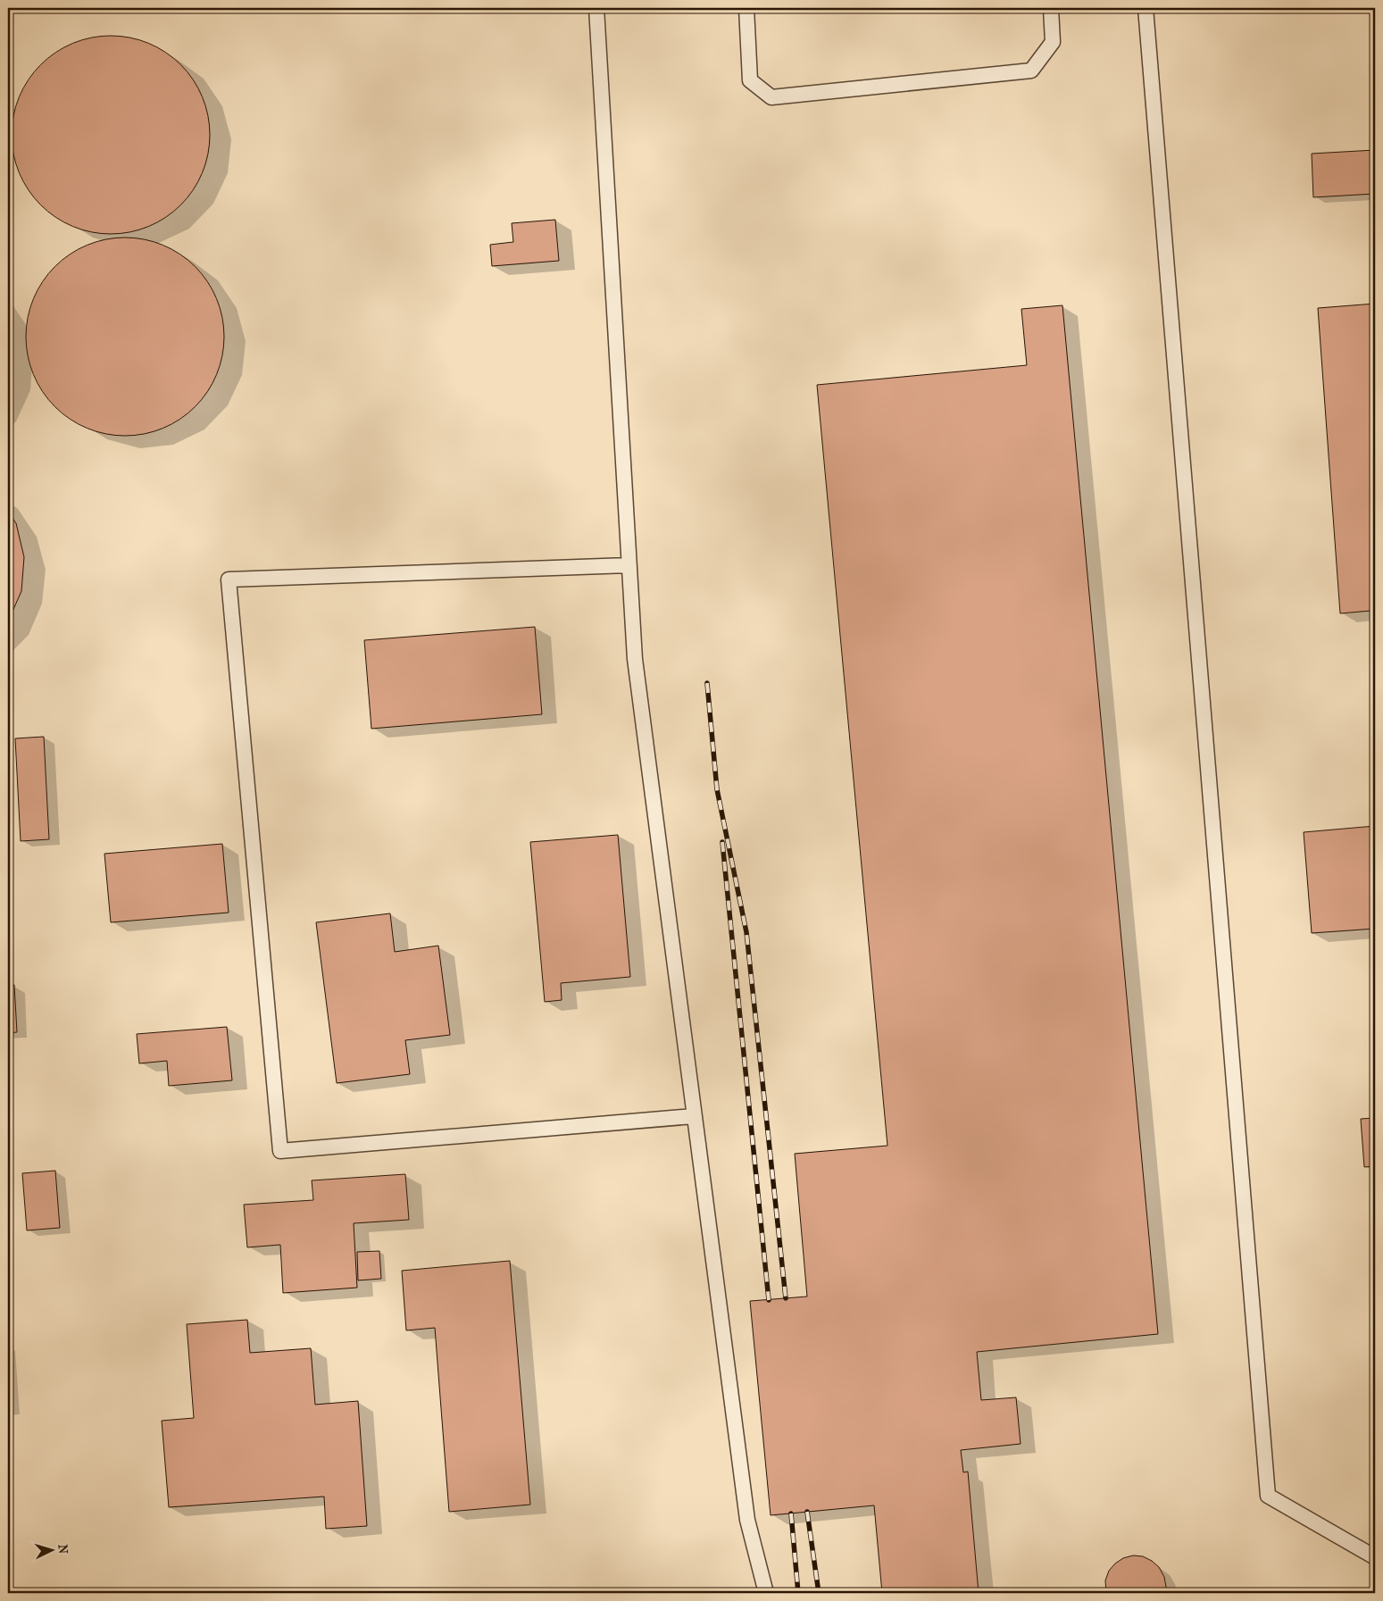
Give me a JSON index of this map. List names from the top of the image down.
{
  "north": "right"
}
